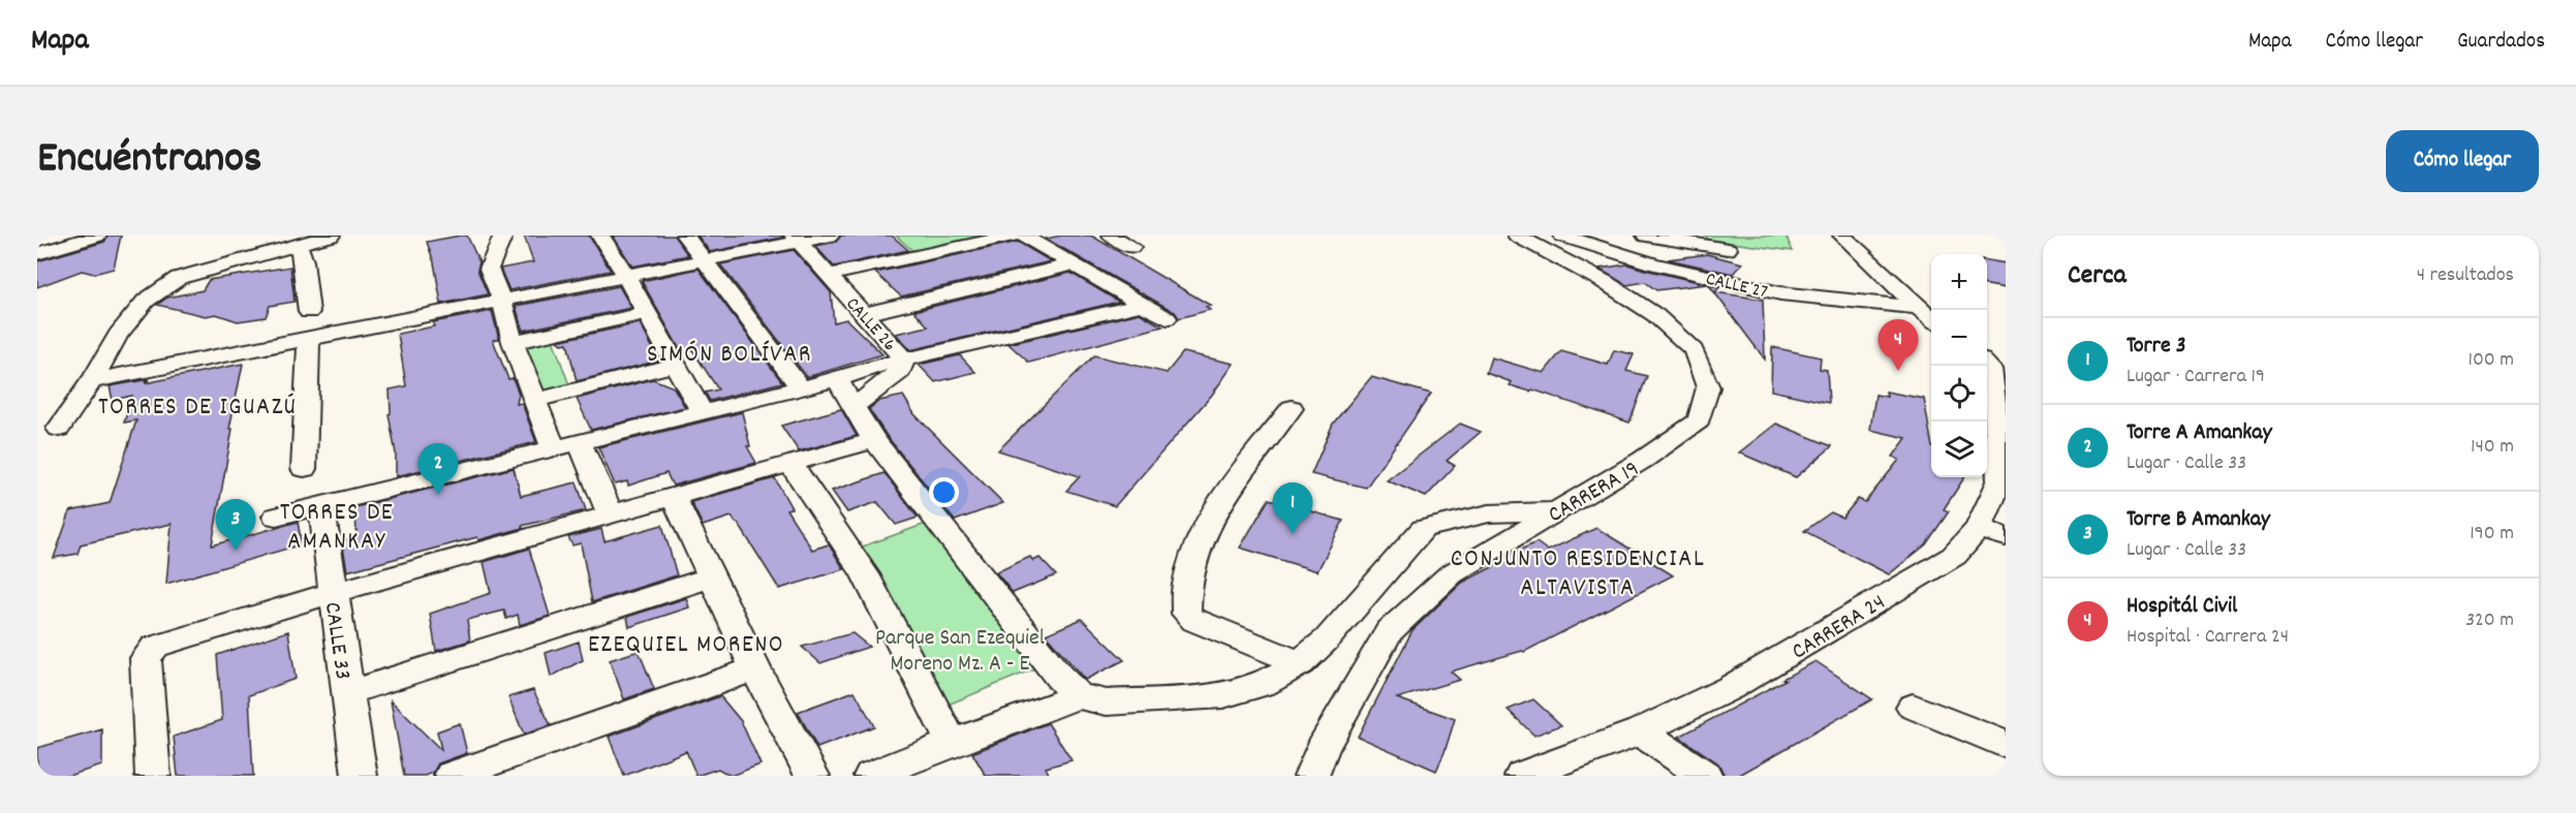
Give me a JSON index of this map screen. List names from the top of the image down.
{
  "streets": {
    "street": [
      "CALLE 27",
      "CALLE 26",
      "CARRERA 19",
      "CARRERA 24",
      "CALLE 33"
    ]
  },
  "districts": [
    "SIMÓN BOLÍVAR",
    "TORRES DE IGUAZÚ",
    "TORRES DE AMANKAY",
    "CONJUNTO RESIDENCIAL ALTAVISTA",
    "EZEQUIEL MORENO"
  ],
  "parks": ["Parque San Ezequiel Moreno Mz. A - E"],
  "page": {
    "header": "Mapa",
    "nav": ["Mapa", "Cómo llegar", "Guardados"],
    "title": "Encuéntranos",
    "buttons": "Cómo llegar",
    "heading": ["Cerca", "4 resultados"],
    "map_buttons": ["+", "−"],
    "list": [
      {
        "mark": "1",
        "name": "Torre 3",
        "note": "Lugar · Carrera 19",
        "value": "100 m"
      },
      {
        "mark": "2",
        "name": "Torre A Amankay",
        "note": "Lugar · Calle 33",
        "value": "140 m"
      },
      {
        "mark": "3",
        "name": "Torre B Amankay",
        "note": "Lugar · Calle 33",
        "value": "190 m"
      },
      {
        "mark": "4",
        "name": "Hospitál Civil",
        "note": "Hospital · Carrera 24",
        "value": "320 m"
      }
    ],
    "pins": [
      "4",
      "2",
      "1",
      "3"
    ]
  }
}
